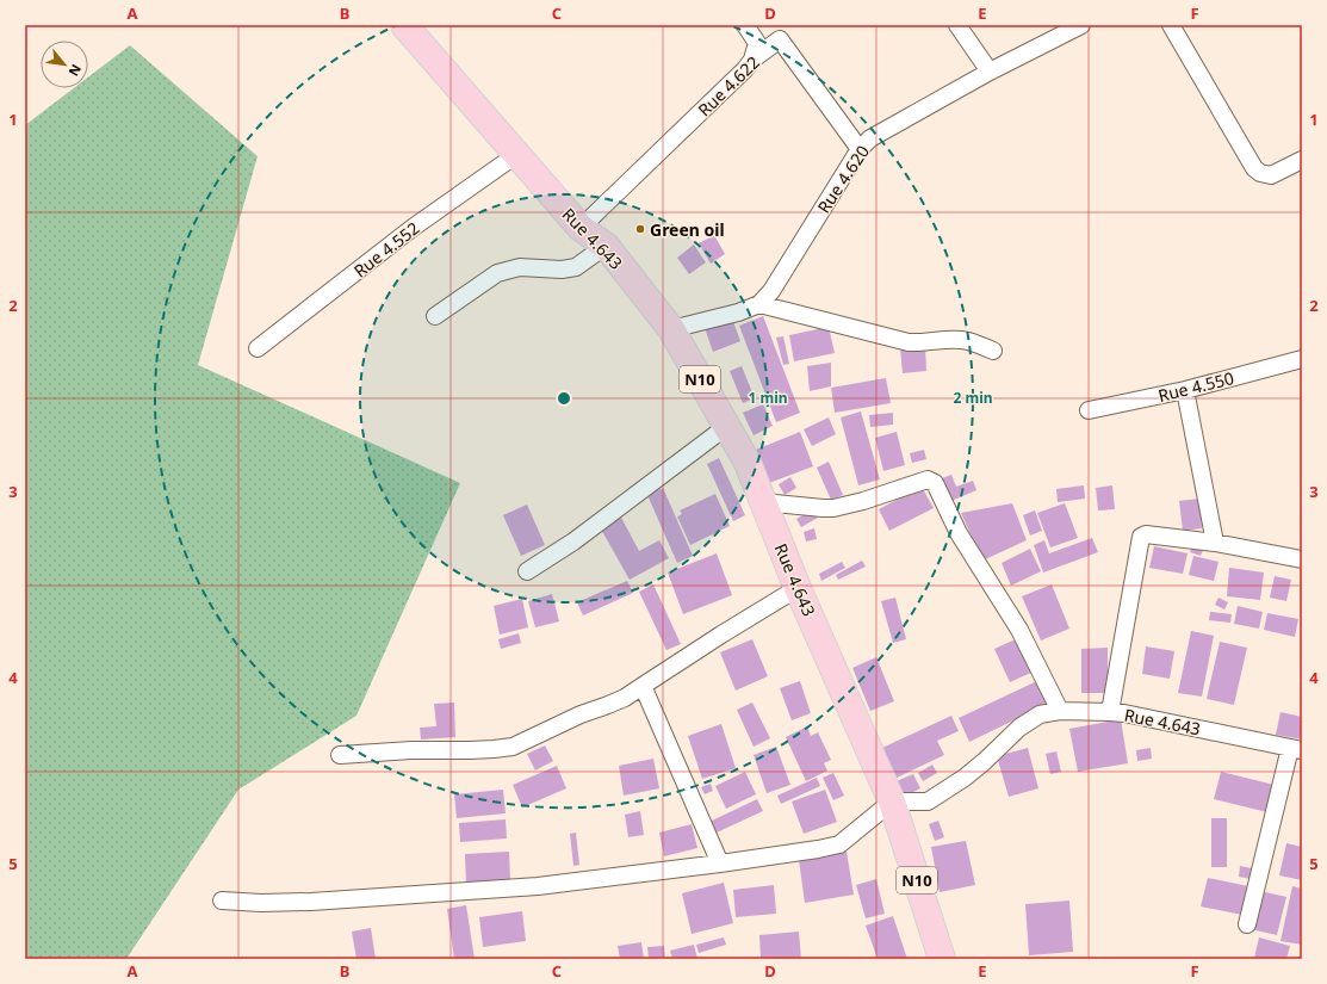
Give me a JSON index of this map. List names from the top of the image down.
{
  "streets": {
    "highway": ["Rue 4.643", "N10"],
    "street": [
      "Rue 4.622",
      "Rue 4.620",
      "Rue 4.552",
      "Rue 4.550"
    ]
  },
  "crossings": [
    ["Rue 4.622", "Rue 4.620"],
    ["Rue 4.622", "Rue 4.643"],
    ["Rue 4.620", "Rue 4.643"],
    ["Rue 4.643", "Rue 4.552"],
    ["Rue 4.643", "N10"]
  ],
  "places": ["Green oil"],
  "north": "bottom right",
  "grid": {
    "columns": [
      "A",
      "B",
      "C",
      "D",
      "E",
      "F"
    ],
    "rows": [
      "1",
      "2",
      "3",
      "4",
      "5"
    ]
  },
  "rings": ["1 min", "2 min"]
}
